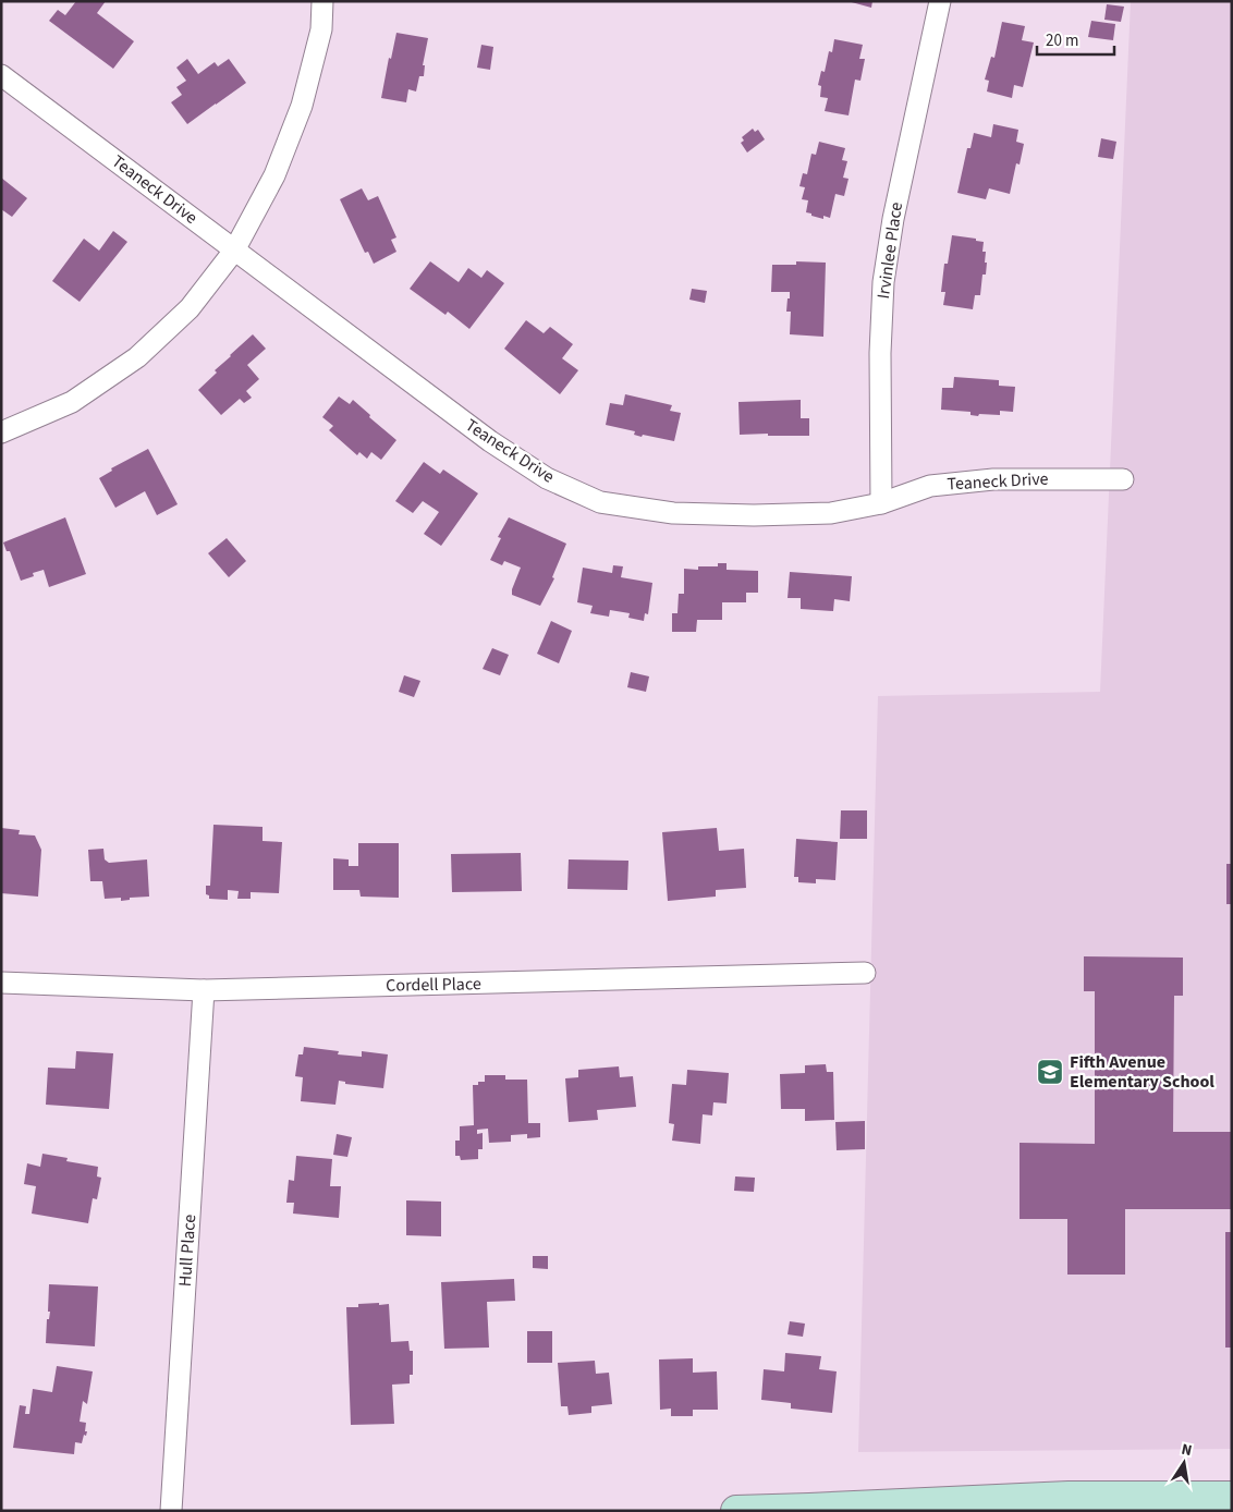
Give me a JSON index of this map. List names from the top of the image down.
{
  "streets": {
    "street": [
      "Teaneck Drive",
      "Irvinlee Place",
      "Cordell Place",
      "Hull Place"
    ]
  },
  "crossings": [
    ["Teaneck Drive", "Irvinlee Place"],
    ["Cordell Place", "Hull Place"]
  ],
  "places": {
    "school or university": ["Fifth Avenue Elementary School"]
  },
  "scale_bar": "20 m",
  "north": "top"
}
